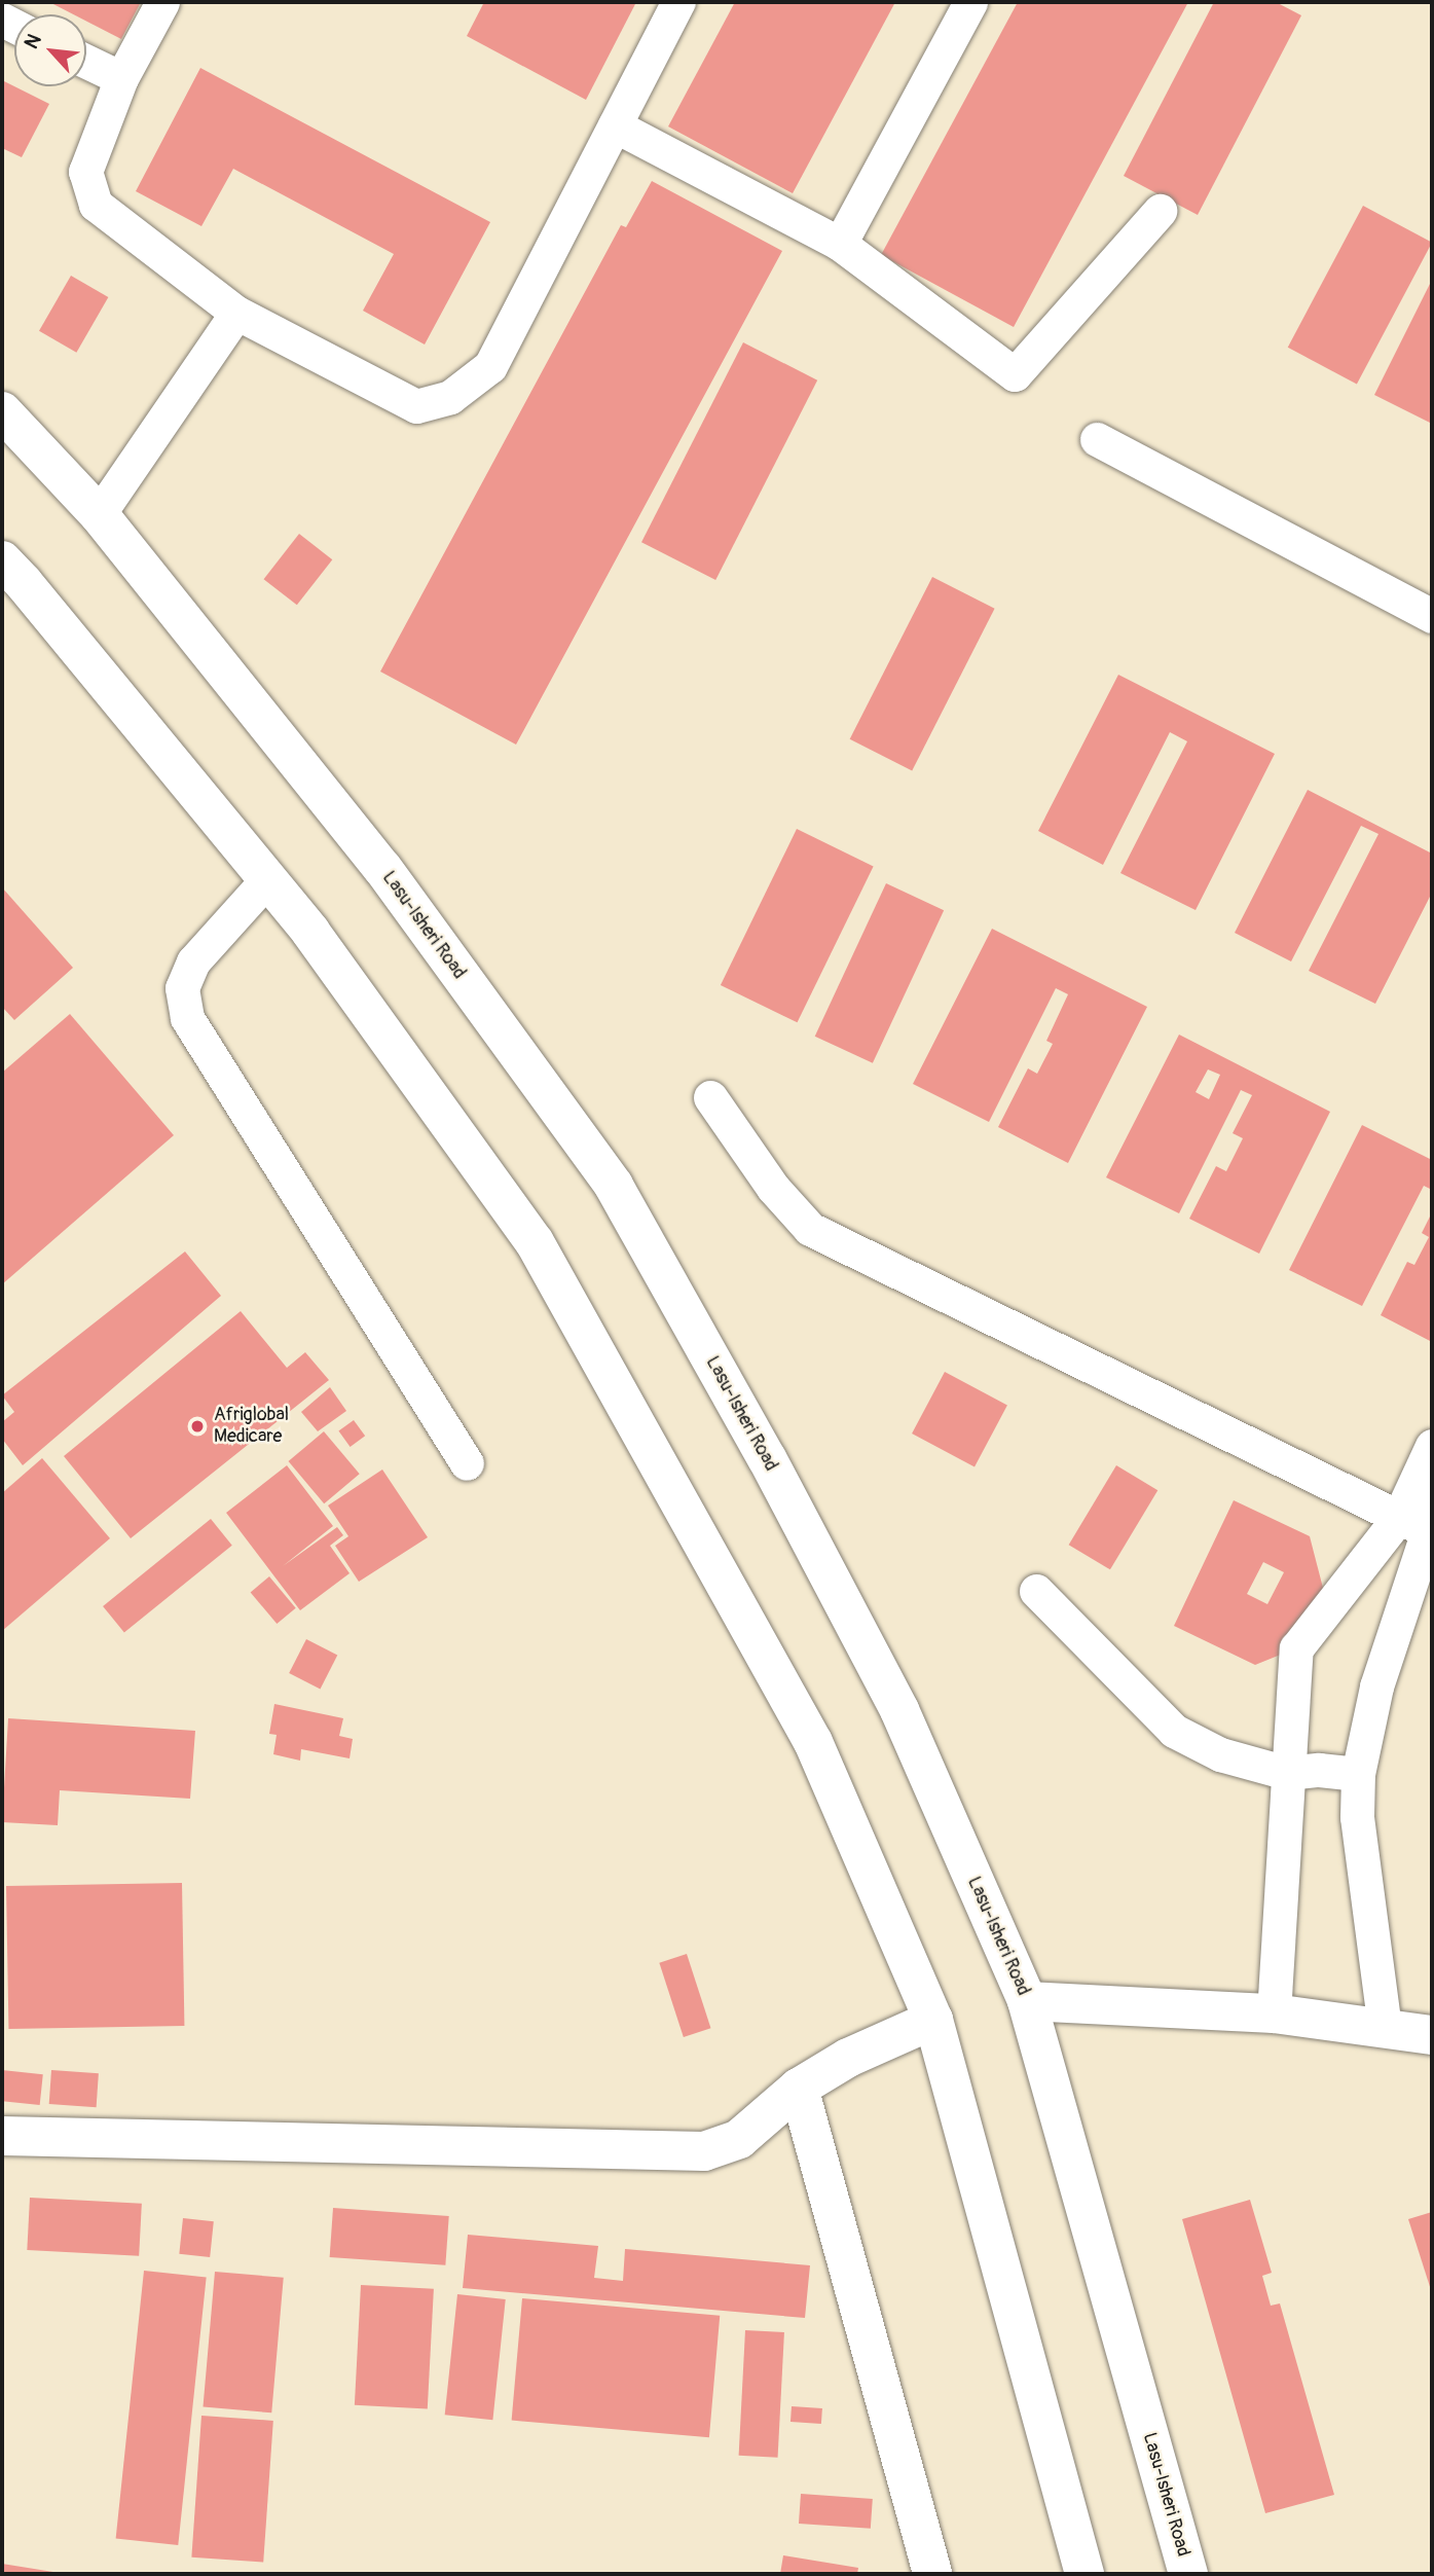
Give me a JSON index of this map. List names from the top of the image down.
{
  "streets": {
    "main road": ["Lasu-Isheri Road"]
  },
  "places": ["Afriglobal Medicare"],
  "north": "top left"
}
